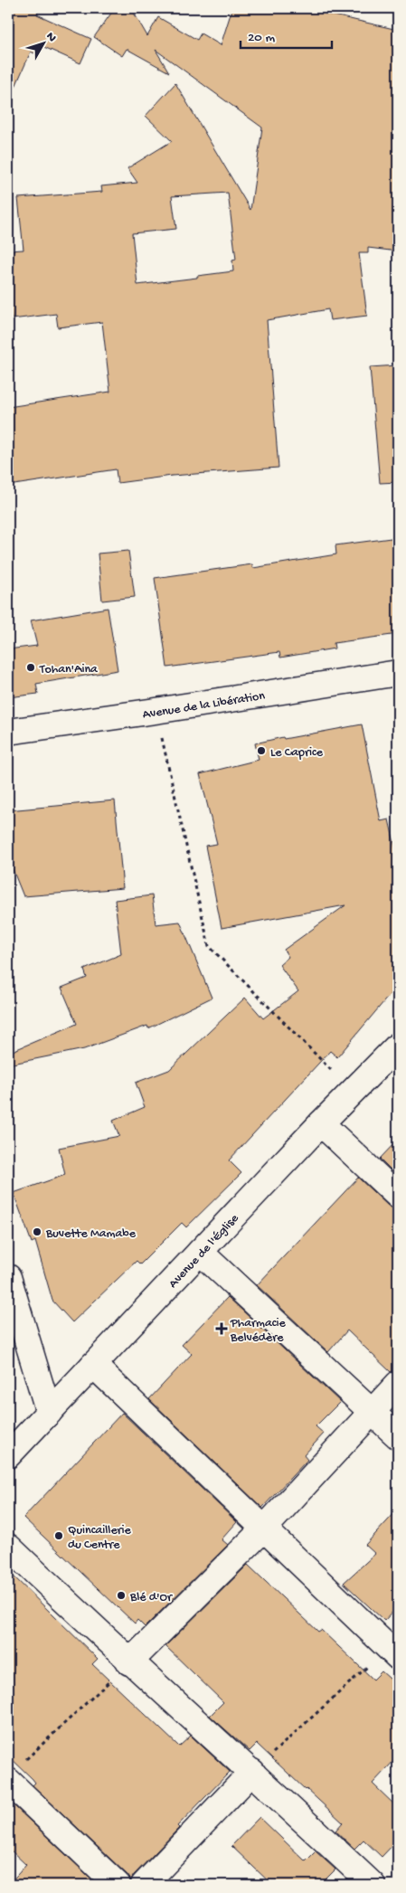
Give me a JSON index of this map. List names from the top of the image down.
{
  "streets": {
    "street": ["Avenue de la Libération", "Avenue de l'Église"]
  },
  "places": {
    "other": [
      "Tohan'Aina",
      "Le Caprice",
      "Buvette Mamabe",
      "Quincaillerie du Centre",
      "Blé d'Or"
    ],
    "health": ["Pharmacie Belvédère"]
  },
  "scale_bar": "20 m",
  "north": "top right"
}
